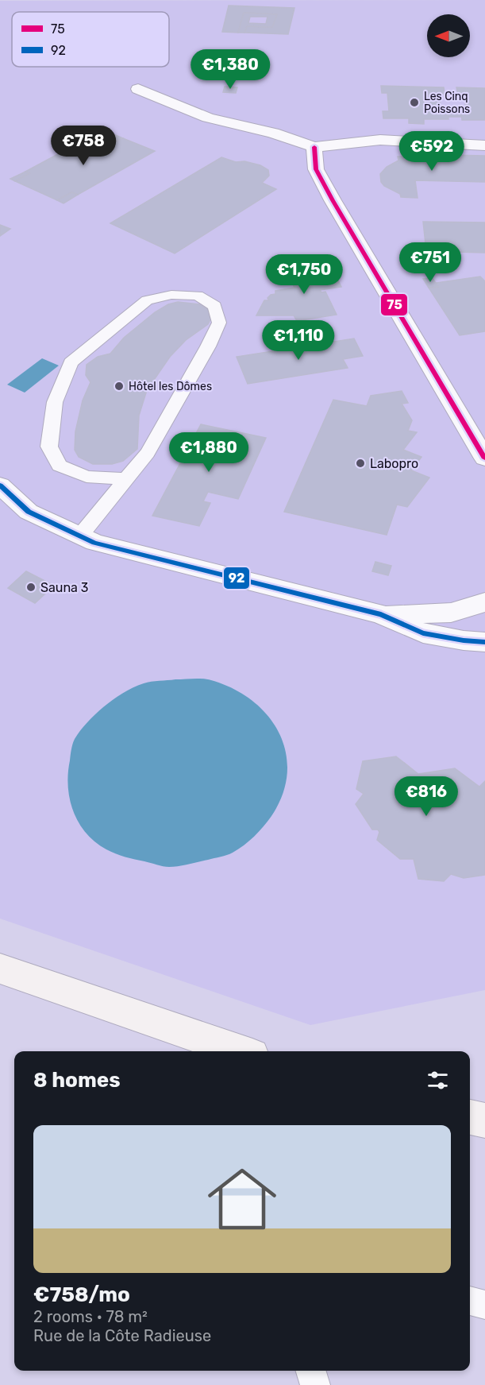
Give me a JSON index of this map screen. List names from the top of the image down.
{
  "places": [
    "Les Cinq Poissons",
    "Hôtel les Dômes",
    "Labopro",
    "Sauna 3"
  ],
  "lines": ["transit line 75", "transit line 92"],
  "legend": ["75", "92"],
  "north": "left",
  "page": {
    "price": [
      "€1,380",
      "€758",
      "€592",
      "€751",
      "€1,750",
      "€1,110",
      "€1,880",
      "€816"
    ],
    "heading": "8 homes",
    "list": [
      {
        "name": "€758/mo",
        "note": "2 rooms · 78 m² · Rue de la Côte Radieuse"
      }
    ]
  }
}
